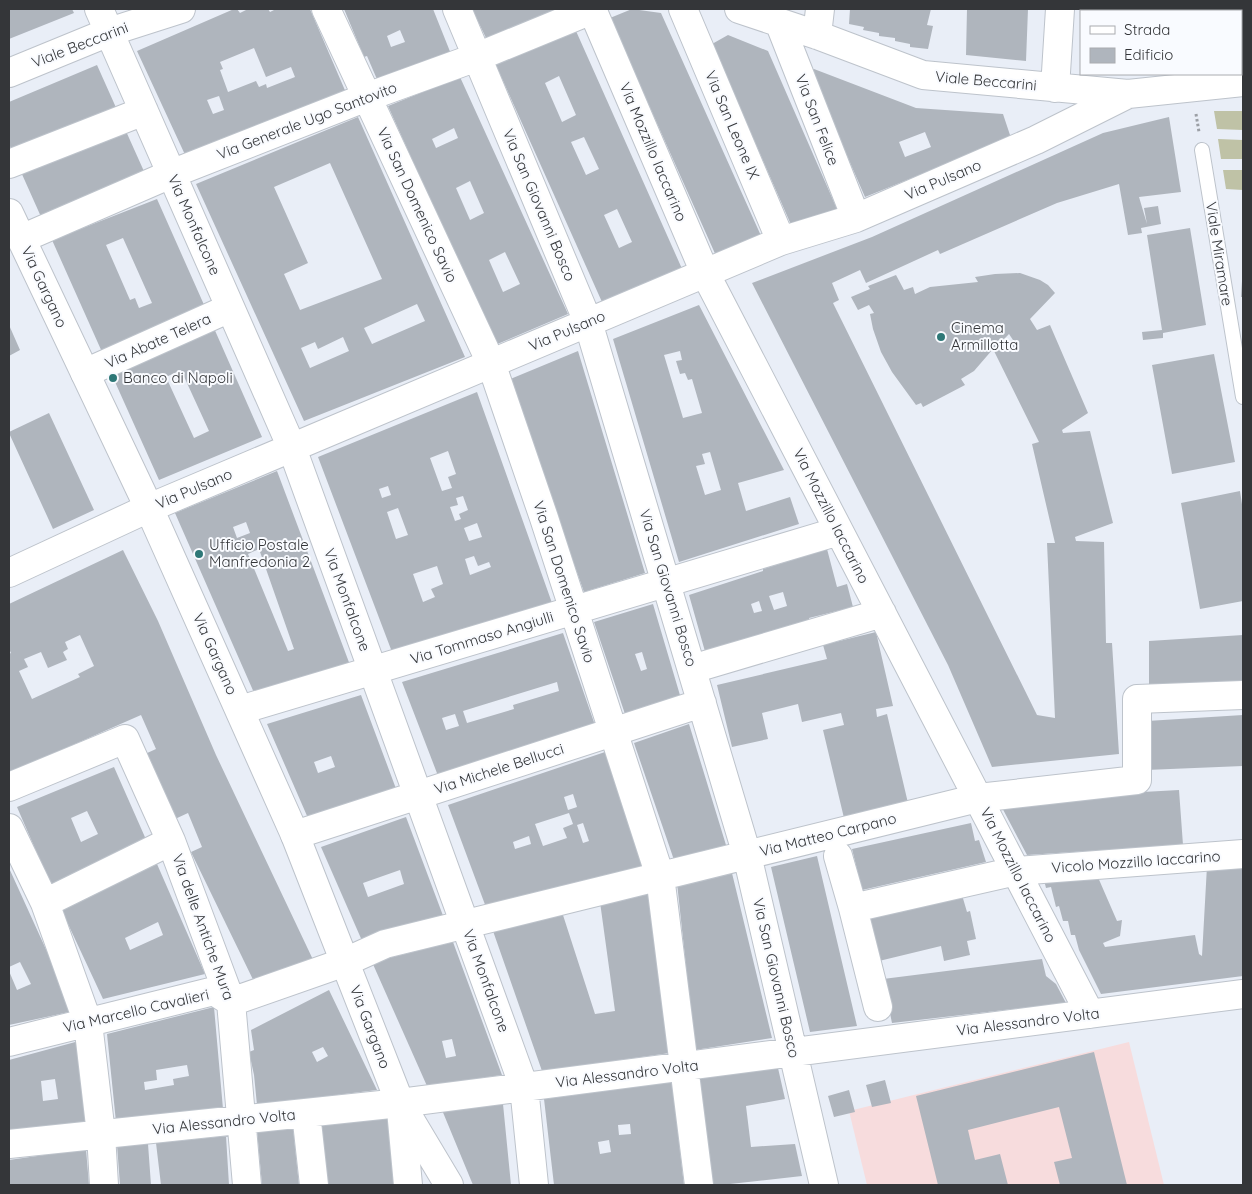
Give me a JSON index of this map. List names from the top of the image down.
{
  "streets": {
    "street": [
      "Viale Beccarini",
      "Via San Felice",
      "Via Generale Ugo Santovito",
      "Via San Leone IX",
      "Via Mozzillo Iaccarino",
      "Via Pulsano",
      "Via San Domenico Savio",
      "Via San Giovanni Bosco",
      "Via Monfalcone",
      "Via Gargano",
      "Via Abate Telera",
      "Via Tommaso Angiulli",
      "Via Michele Bellucci",
      "Via Matteo Carpano",
      "Vicolo Mozzillo Iaccarino",
      "Via delle Antiche Mura",
      "Via Marcello Cavalieri",
      "Via Alessandro Volta"
    ],
    "lane": ["Viale Miramare"]
  },
  "crossings": [
    ["Viale Beccarini", "Via San Felice"],
    ["Viale Beccarini", "Via Pulsano"],
    ["Viale Beccarini", "Via Monfalcone"],
    ["Via San Felice", "Via Pulsano"],
    ["Via Generale Ugo Santovito", "Via Mozzillo Iaccarino"],
    ["Via Generale Ugo Santovito", "Via San Domenico Savio"],
    ["Via Generale Ugo Santovito", "Via San Giovanni Bosco"],
    ["Via Generale Ugo Santovito", "Via Monfalcone"],
    ["Via Generale Ugo Santovito", "Via Gargano"],
    ["Via San Leone IX", "Via Pulsano"],
    ["Via Mozzillo Iaccarino", "Via Pulsano"],
    ["Via Mozzillo Iaccarino", "Via Tommaso Angiulli"],
    ["Via Mozzillo Iaccarino", "Via Matteo Carpano"],
    ["Via Mozzillo Iaccarino", "Vicolo Mozzillo Iaccarino"],
    ["Via Mozzillo Iaccarino", "Via Alessandro Volta"],
    ["Via Pulsano", "Via San Domenico Savio"],
    ["Via Pulsano", "Via San Giovanni Bosco"],
    ["Via Pulsano", "Via Monfalcone"],
    ["Via Pulsano", "Via Gargano"],
    ["Via San Domenico Savio", "Via Tommaso Angiulli"],
    ["Via San Domenico Savio", "Via Michele Bellucci"],
    ["Via San Domenico Savio", "Via Matteo Carpano"],
    ["Via San Domenico Savio", "Via Alessandro Volta"],
    ["Via San Giovanni Bosco", "Via Tommaso Angiulli"],
    ["Via San Giovanni Bosco", "Via Michele Bellucci"],
    ["Via San Giovanni Bosco", "Via Matteo Carpano"],
    ["Via San Giovanni Bosco", "Via Alessandro Volta"],
    ["Via Monfalcone", "Via Abate Telera"],
    ["Via Monfalcone", "Via Tommaso Angiulli"],
    ["Via Monfalcone", "Via Michele Bellucci"],
    ["Via Monfalcone", "Via Matteo Carpano"],
    ["Via Monfalcone", "Via Alessandro Volta"],
    ["Via Gargano", "Via Abate Telera"],
    ["Via Gargano", "Via Tommaso Angiulli"],
    ["Via Gargano", "Via Michele Bellucci"],
    ["Via Gargano", "Via Matteo Carpano"],
    ["Via Gargano", "Via Marcello Cavalieri"],
    ["Via Gargano", "Via Alessandro Volta"],
    ["Via Matteo Carpano", "Via Marcello Cavalieri"],
    ["Via delle Antiche Mura", "Via Marcello Cavalieri"],
    ["Via delle Antiche Mura", "Via Alessandro Volta"]
  ],
  "places": ["Cinema Armillotta", "Banco di Napoli", "Ufficio Postale Manfredonia 2"],
  "legend": ["Strada", "Edificio"]
}
